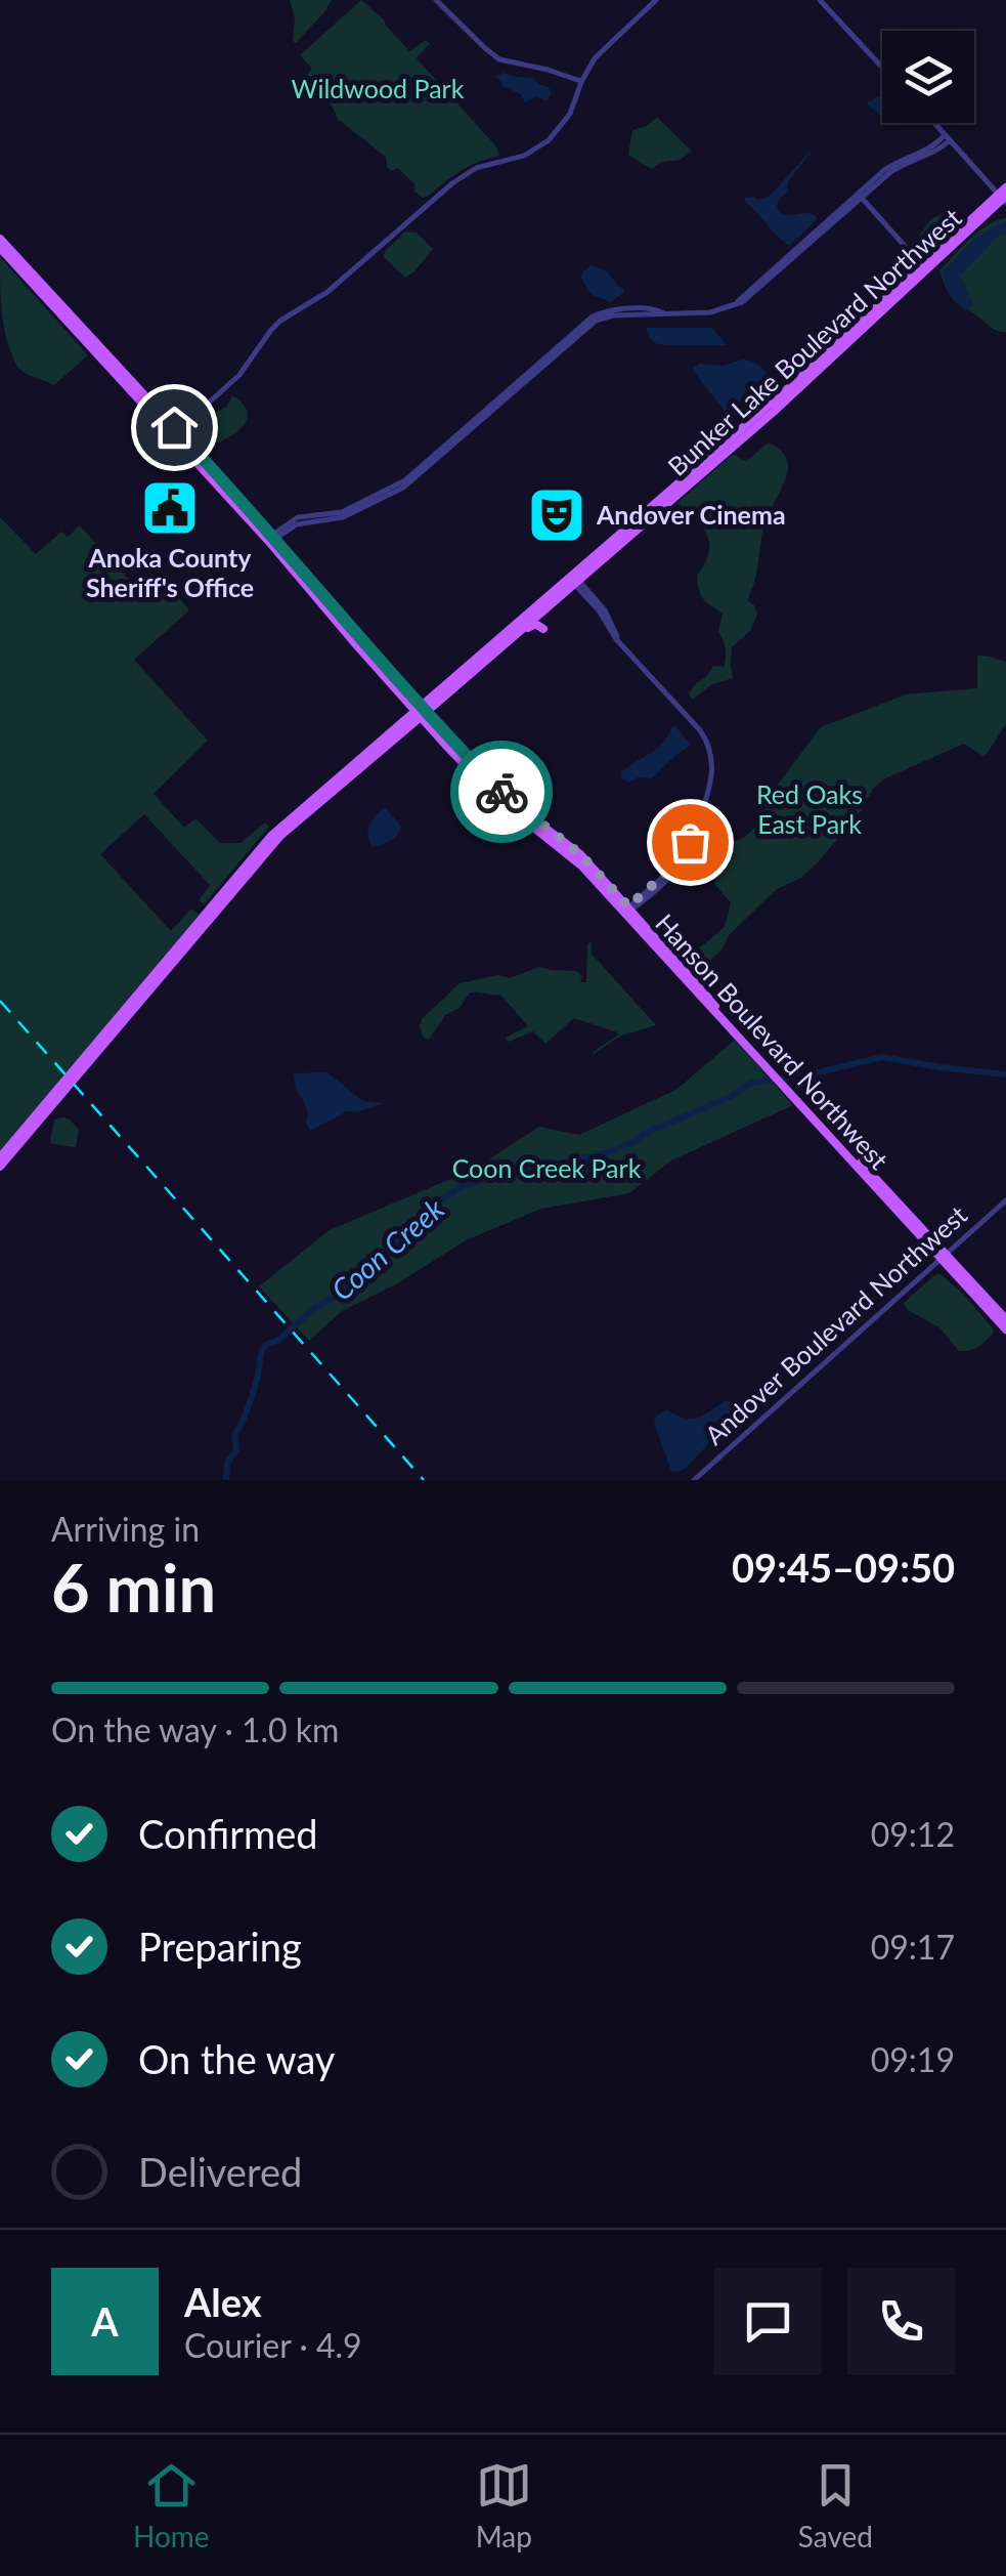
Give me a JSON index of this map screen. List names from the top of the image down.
{
  "streets": {
    "main road": ["Bunker Lake Boulevard Northwest", "Hanson Boulevard Northwest"],
    "street": ["Andover Boulevard Northwest"]
  },
  "crossings": [
    ["Bunker Lake Boulevard Northwest", "Hanson Boulevard Northwest"],
    ["Hanson Boulevard Northwest", "Andover Boulevard Northwest"]
  ],
  "water": ["Coon Creek"],
  "parks": ["Wildwood Park", "Red Oaks East Park", "Coon Creek Park"],
  "places": {
    "public building": ["Anoka County Sheriff's Office"],
    "theatre": ["Andover Cinema"]
  },
  "page": {
    "heading": ["6 min", "Arriving in", "09:45–09:50"],
    "panel": ["Alex", "Courier · 4.9"],
    "bar": "On the way · 1.0 km",
    "list": [
      ["Confirmed", "09:12"],
      ["Preparing", "09:17"],
      ["On the way", "09:19"],
      "Delivered"
    ],
    "round": "A",
    "tabs": ["Home", "Map", "Saved"]
  }
}
